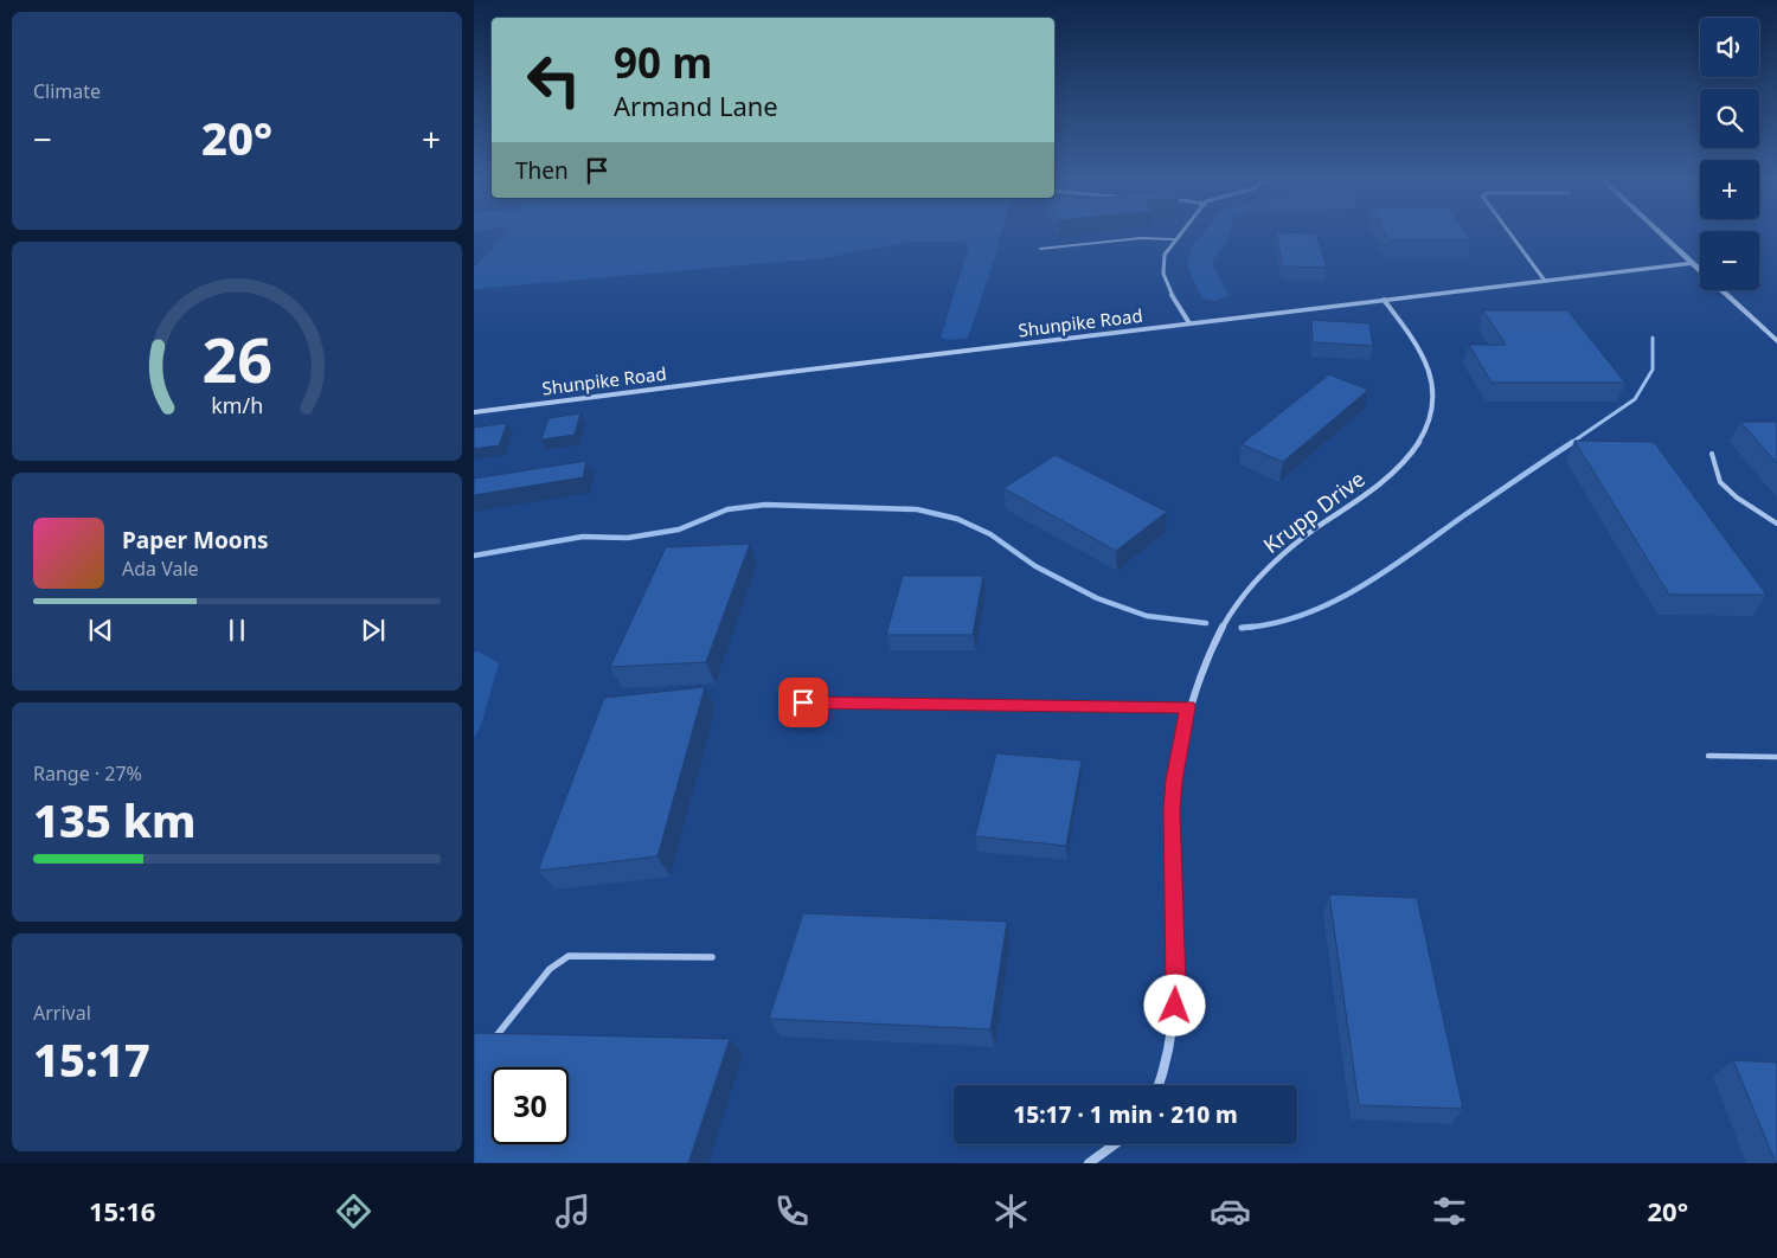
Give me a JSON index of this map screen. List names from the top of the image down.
{
  "streets": {
    "street": ["Shunpike Road", "Krupp Drive"]
  },
  "crossings": [
    ["Shunpike Road", "Krupp Drive"]
  ],
  "page": {
    "tile": [
      "Climate",
      ["Range · 27%", "135 km"],
      ["Arrival", "15:17"]
    ],
    "map_buttons": ["+", "−"],
    "turn": ["90 m", "Armand Lane"],
    "heat": ["−", "20°", "+"],
    "then": "Then",
    "song": ["Paper Moons", "Ada Vale"],
    "limit": "30",
    "trip": "15:17 · 1 min · 210 m",
    "tabs": ["15:16", "20°"],
    "gauge": ["26", "km/h"]
  }
}
